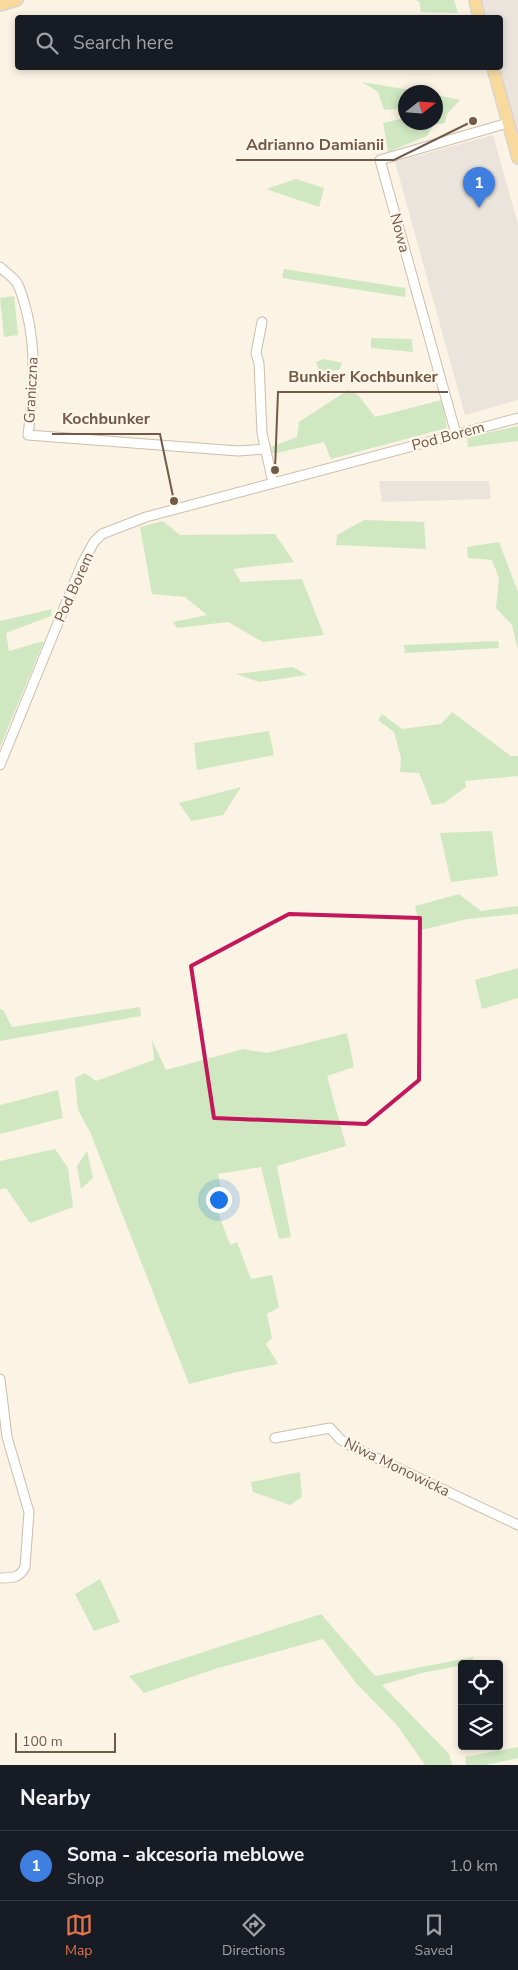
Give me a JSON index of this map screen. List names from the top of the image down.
{
  "streets": {
    "street": [
      "Nowa",
      "Graniczna",
      "Pod Borem",
      "Niwa Monowicka"
    ]
  },
  "crossings": [
    ["Nowa", "Pod Borem"]
  ],
  "places": ["Adrianno Damianii", "Bunkier Kochbunker", "Kochbunker"],
  "scale_bar": "100 m",
  "north": "right",
  "page": {
    "search": "Search here",
    "pins": "1",
    "scale": "100 m",
    "heading": "Nearby",
    "list": [
      {
        "mark": "1",
        "name": "Soma - akcesoria meblowe",
        "note": "Shop",
        "value": "1.0 km"
      }
    ],
    "nav": ["Map", "Directions", "Saved"]
  }
}
